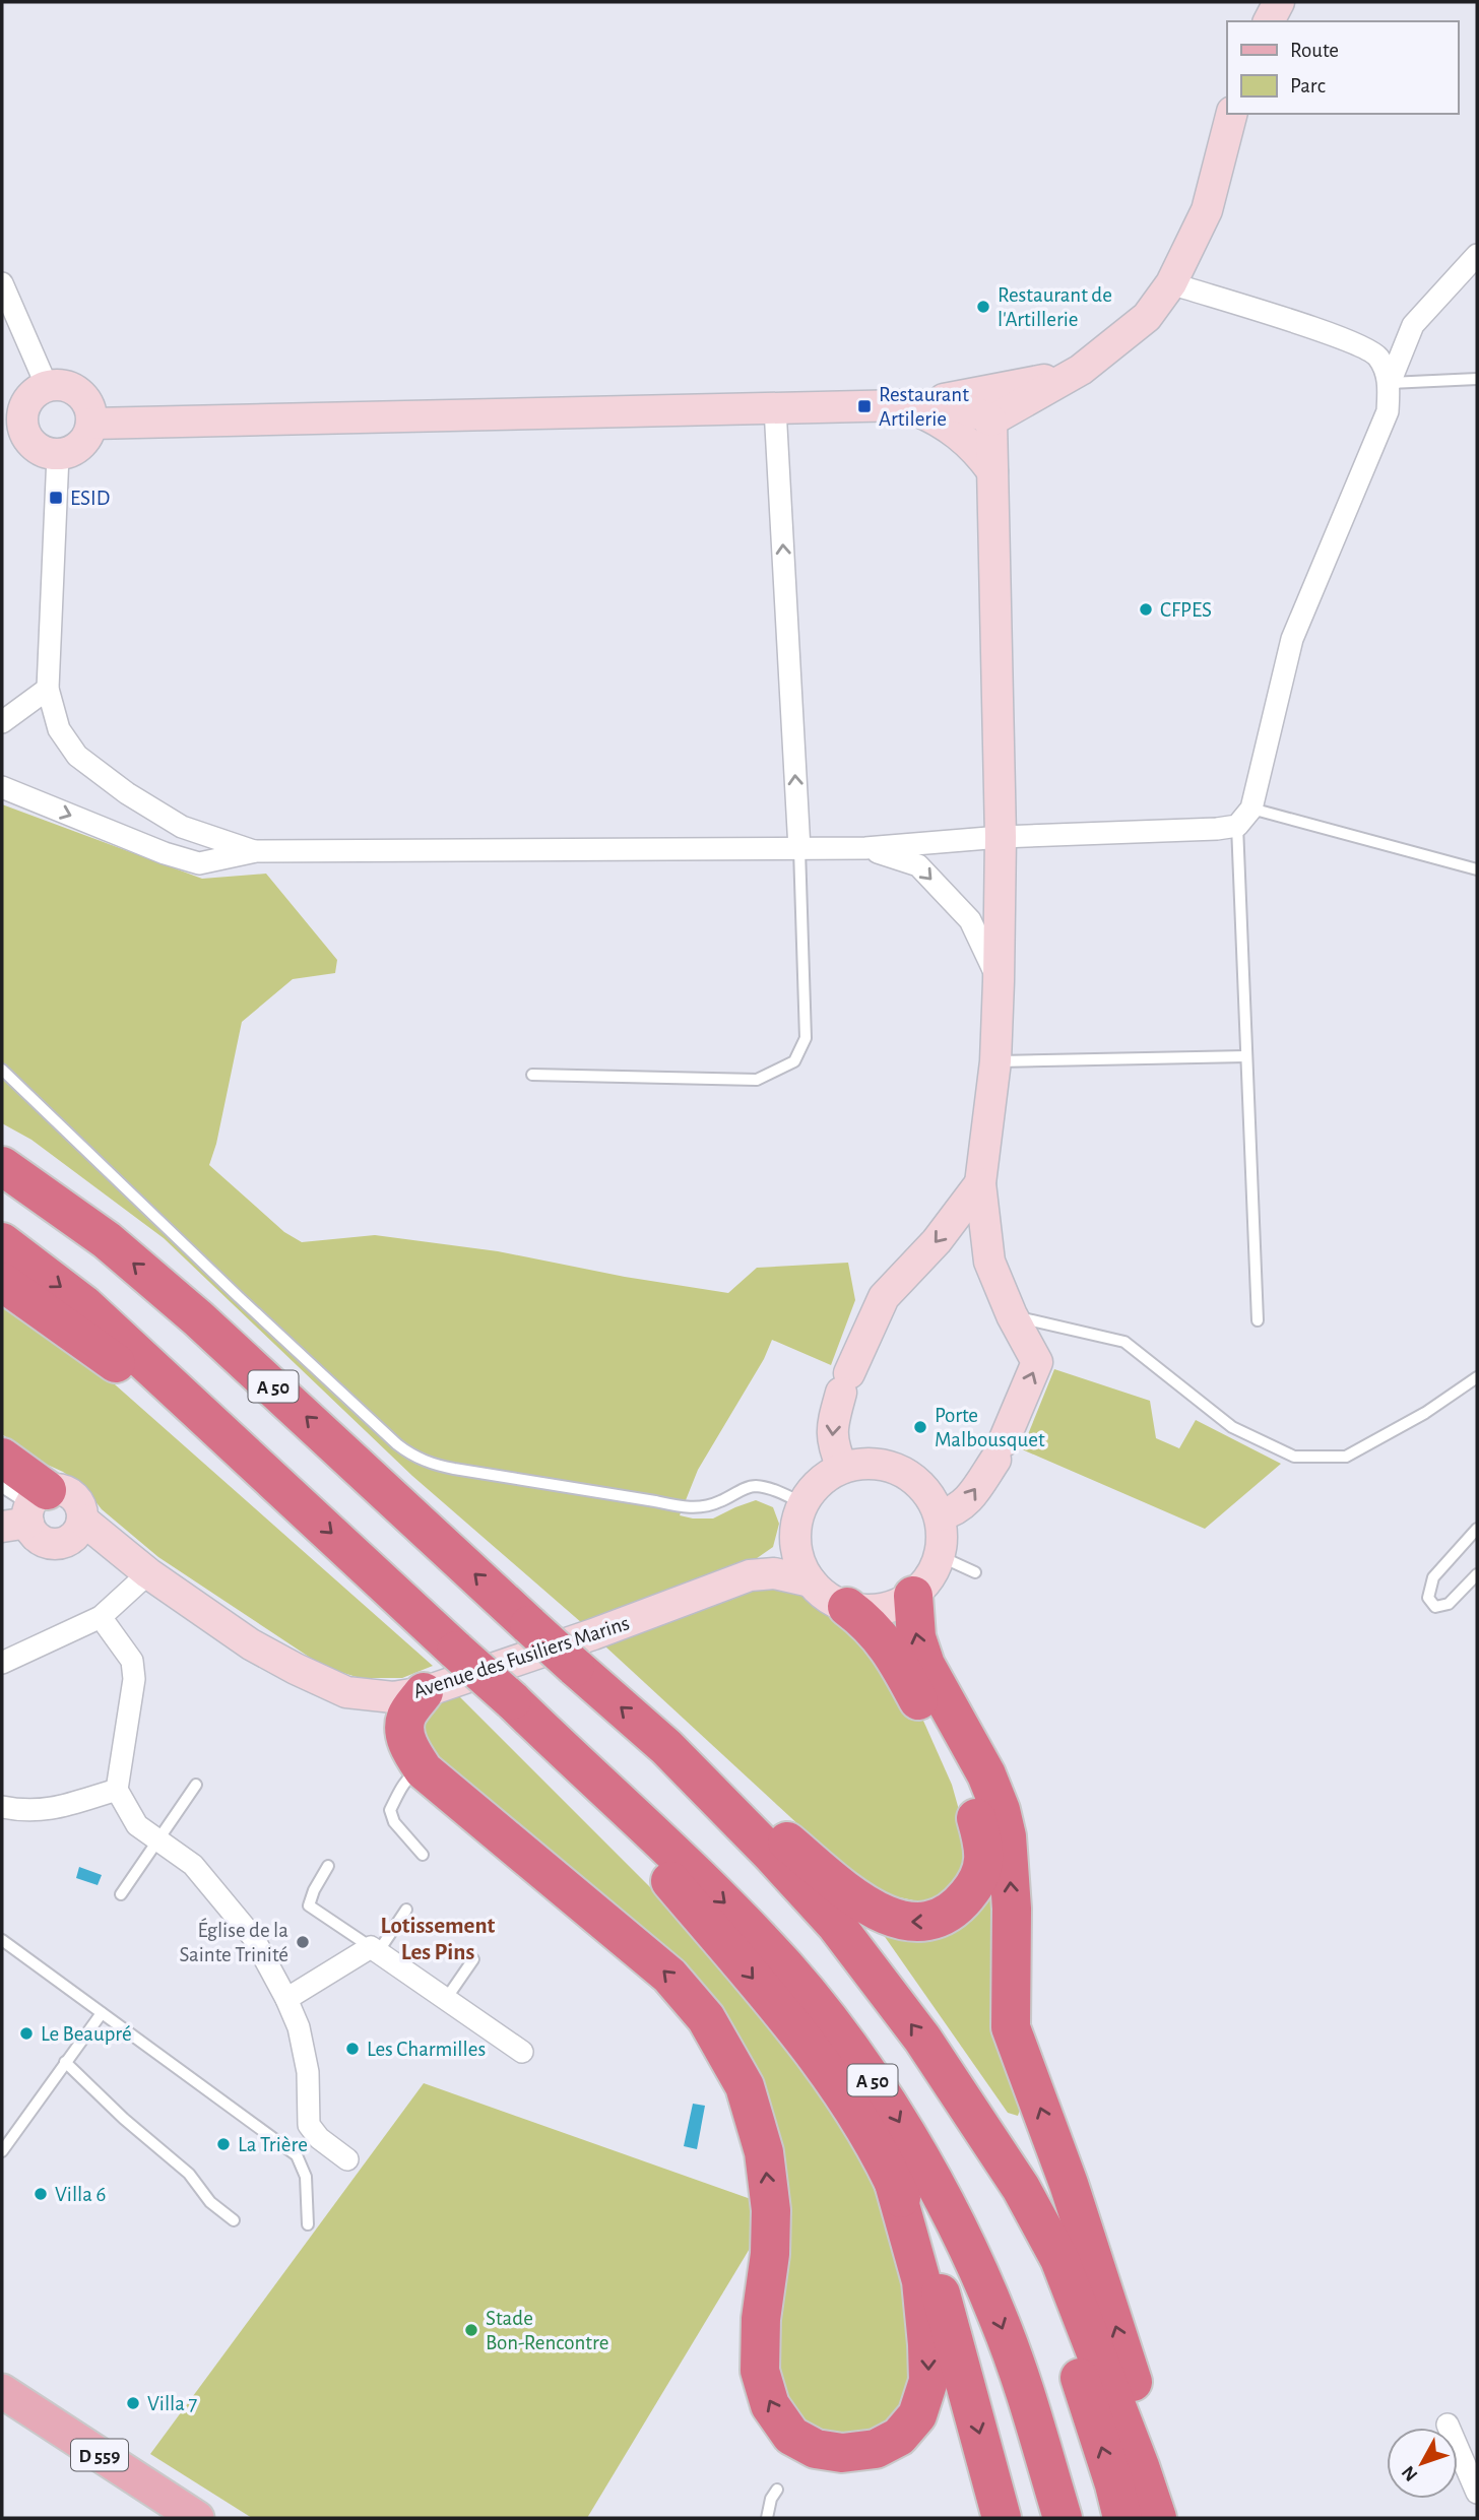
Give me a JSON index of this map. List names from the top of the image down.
{
  "streets": {
    "highway": ["A 50"],
    "main road": ["D 559"],
    "street": ["Avenue des Fusiliers Marins"]
  },
  "districts": ["Lotissement Les Pins"],
  "places": {
    "other": [
      "Restaurant de l'Artillerie",
      "CFPES",
      "Porte Malbousquet",
      "Église de la Sainte Trinité",
      "Le Beaupré",
      "Les Charmilles",
      "La Trière",
      "Villa 6",
      "Stade Bon-Rencontre",
      "Villa 7"
    ],
    "transit": ["Restaurant Artilerie", "ESID"]
  },
  "legend": ["Route", "Parc"],
  "north": "bottom left"
}
